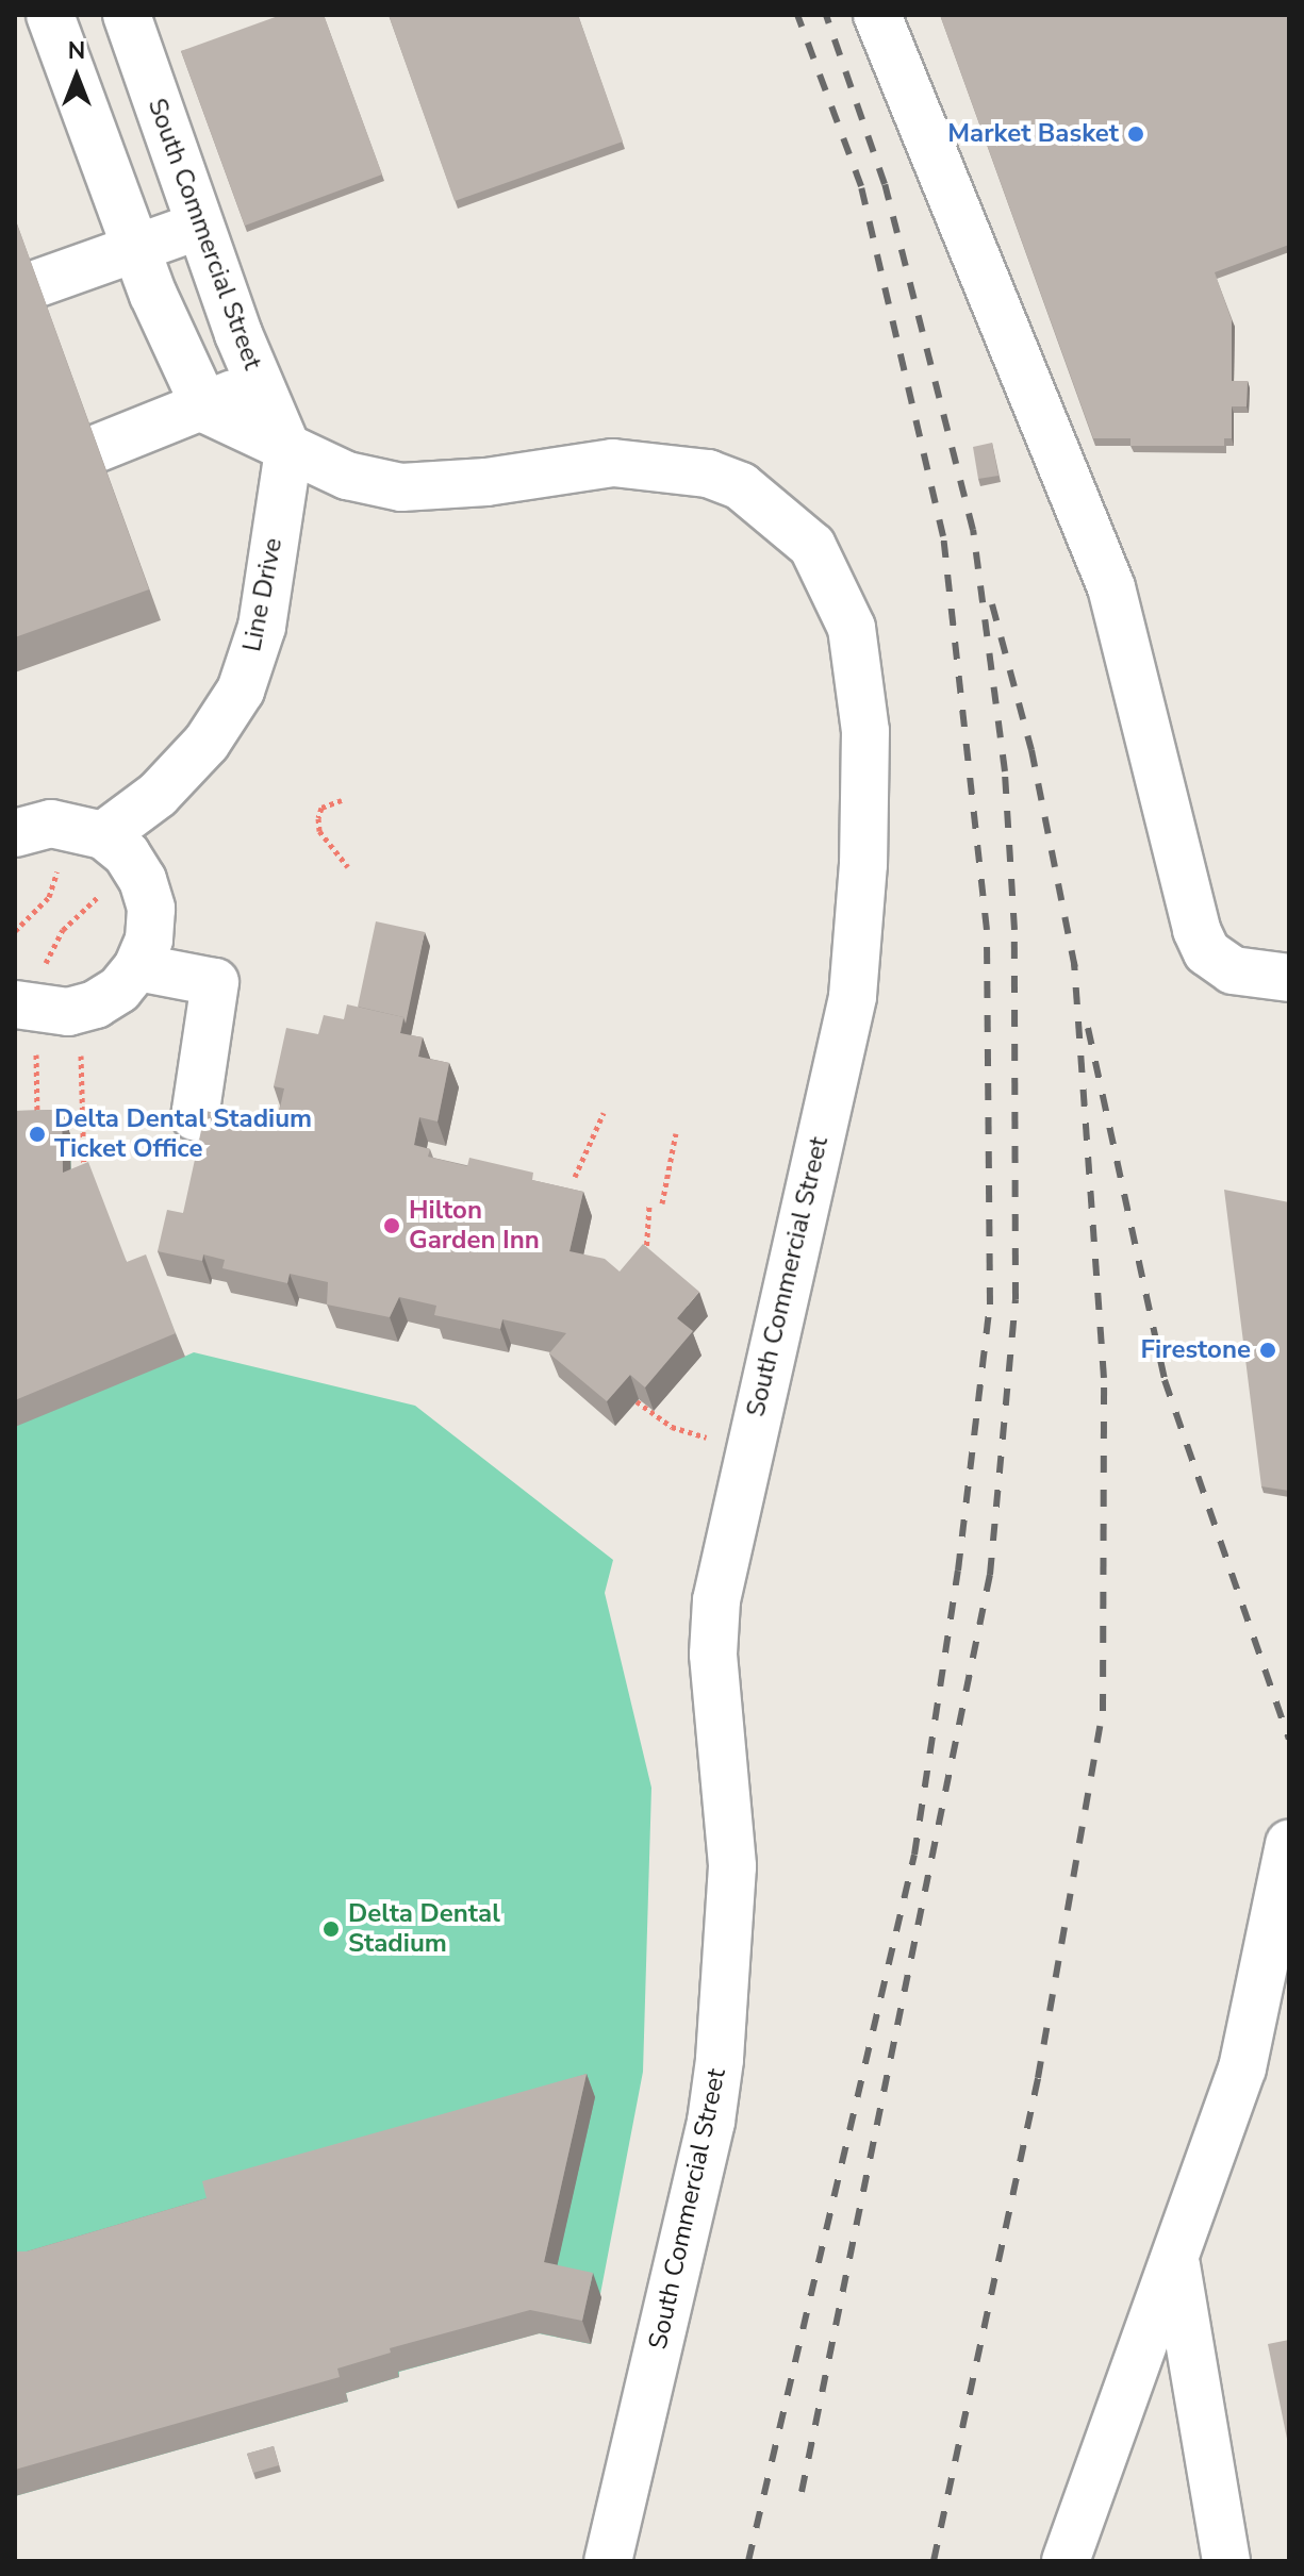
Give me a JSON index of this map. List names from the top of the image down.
{
  "streets": {
    "street": ["South Commercial Street", "Line Drive"]
  },
  "crossings": [
    ["South Commercial Street", "Line Drive"]
  ],
  "places": [
    "Market Basket",
    "Delta Dental Stadium Ticket Office",
    "Hilton Garden Inn",
    "Firestone",
    "Delta Dental Stadium"
  ],
  "north": "top"
}
